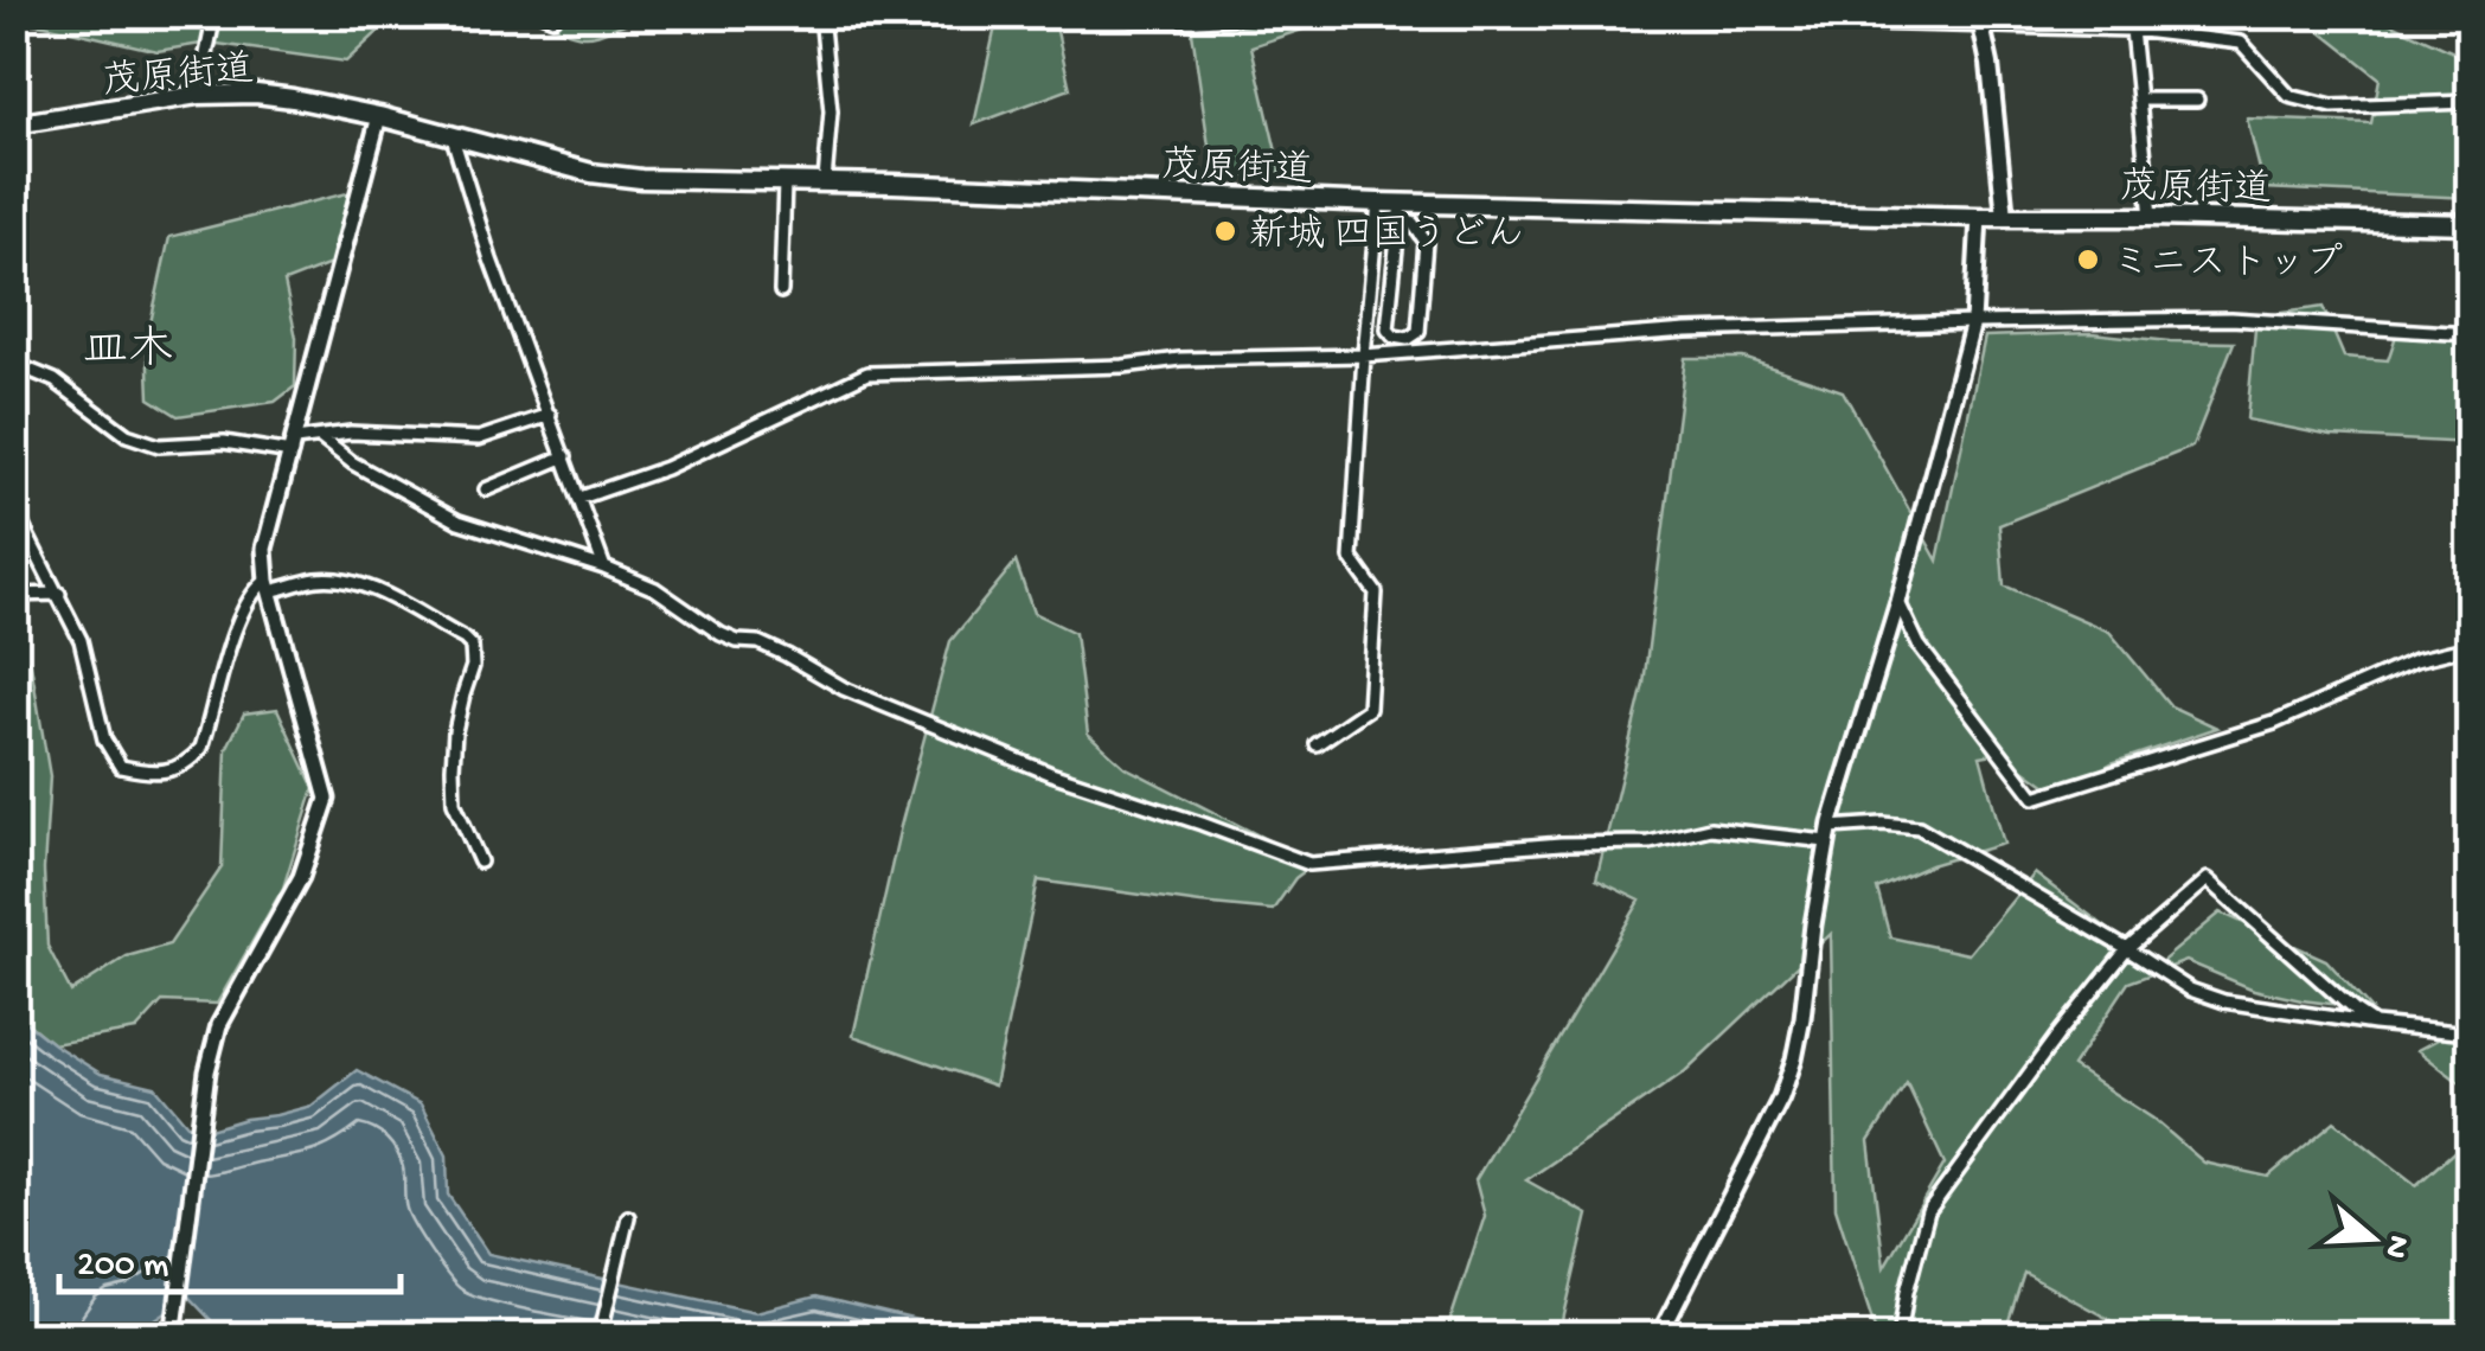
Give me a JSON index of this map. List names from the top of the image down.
{
  "streets": {
    "main road": ["茂原街道"]
  },
  "districts": ["皿木"],
  "places": ["新城 四国うどん", "ミニストップ"],
  "scale_bar": "200 m",
  "north": "right"
}
